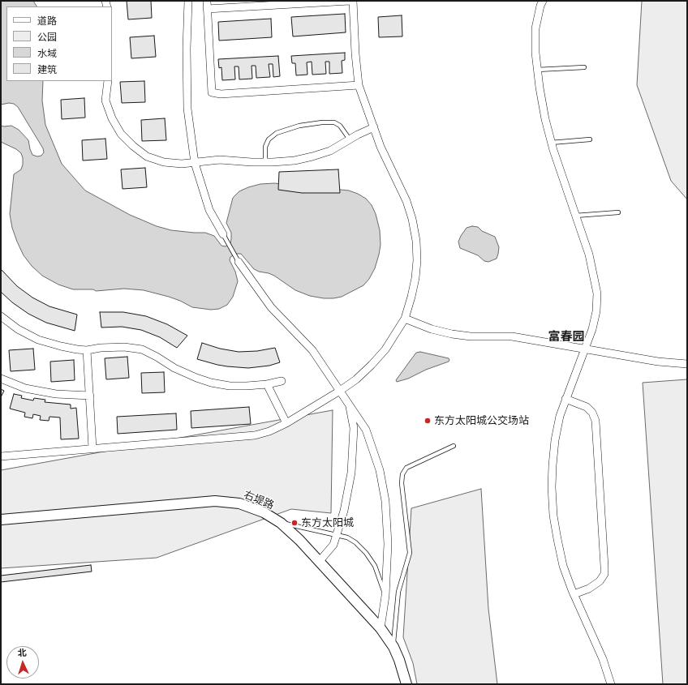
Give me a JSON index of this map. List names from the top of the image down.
{
  "streets": {
    "main road": ["右堤路"]
  },
  "districts": ["富春园"],
  "places": ["东方太阳城公交场站", "东方太阳城"],
  "legend": [
    "道路",
    "公园",
    "水域",
    "建筑"
  ],
  "north": "top"
}
